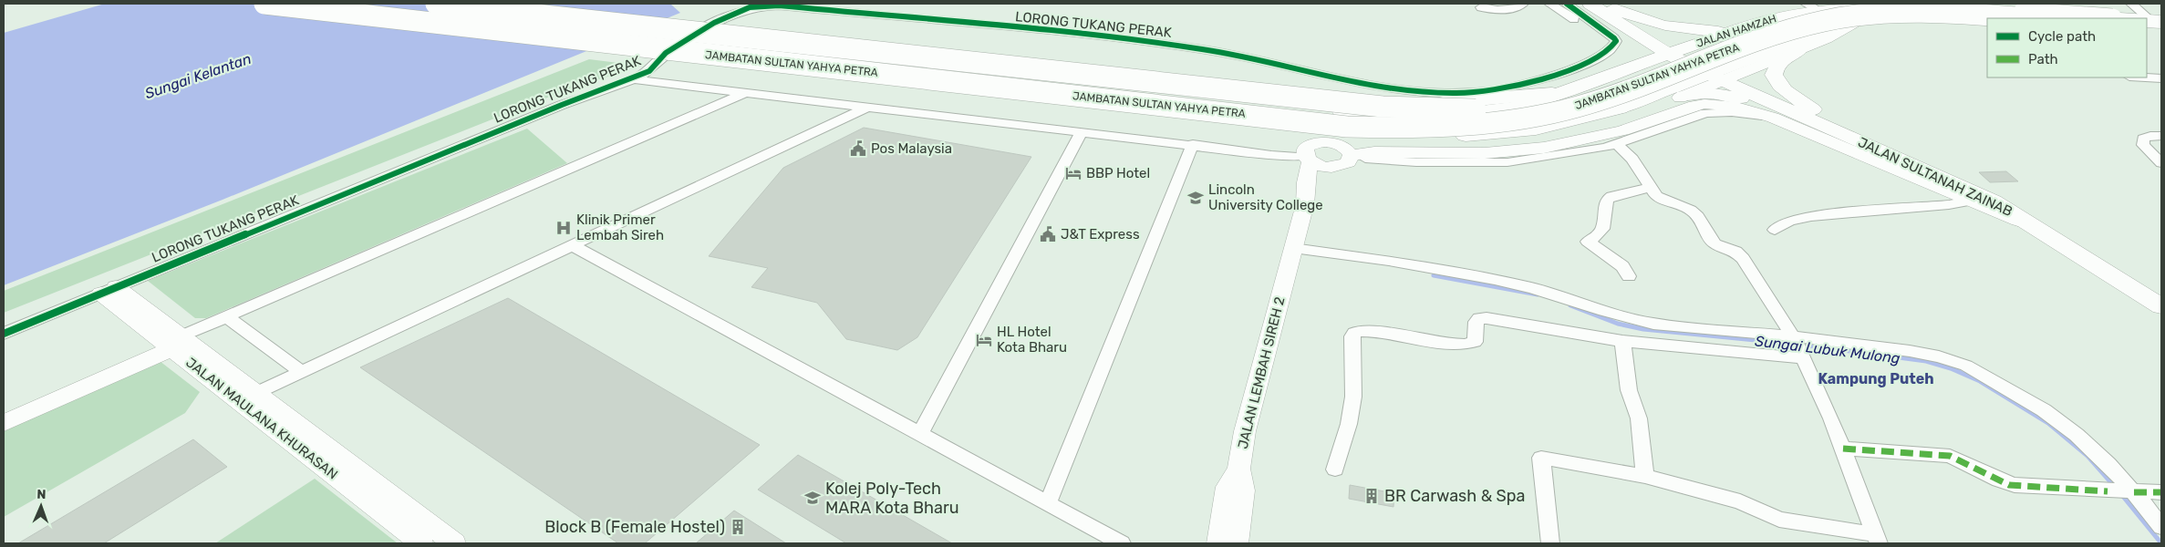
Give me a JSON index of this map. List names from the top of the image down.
{
  "streets": {
    "highway": ["JAMBATAN SULTAN YAHYA PETRA"],
    "main road": ["JALAN HAMZAH", "JALAN SULTANAH ZAINAB"],
    "street": ["LORONG TUKANG PERAK", "JALAN LEMBAH SIREH 2", "JALAN MAULANA KHURASAN"]
  },
  "crossings": [
    ["LORONG TUKANG PERAK", "JALAN MAULANA KHURASAN"]
  ],
  "districts": ["Kampung Puteh"],
  "water": ["Sungai Kelantan", "Sungai Lubuk Mulong"],
  "places": {
    "public building": ["Pos Malaysia", "J&T Express"],
    "hotel": ["BBP Hotel", "HL Hotel Kota Bharu"],
    "school or university": ["Lincoln University College", "Kolej Poly-Tech MARA Kota Bharu"],
    "hospital": ["Klinik Primer Lembah Sireh"],
    "building": ["BR Carwash & Spa", "Block B (Female Hostel)"]
  },
  "legend": ["Cycle path", "Path"],
  "north": "top"
}
